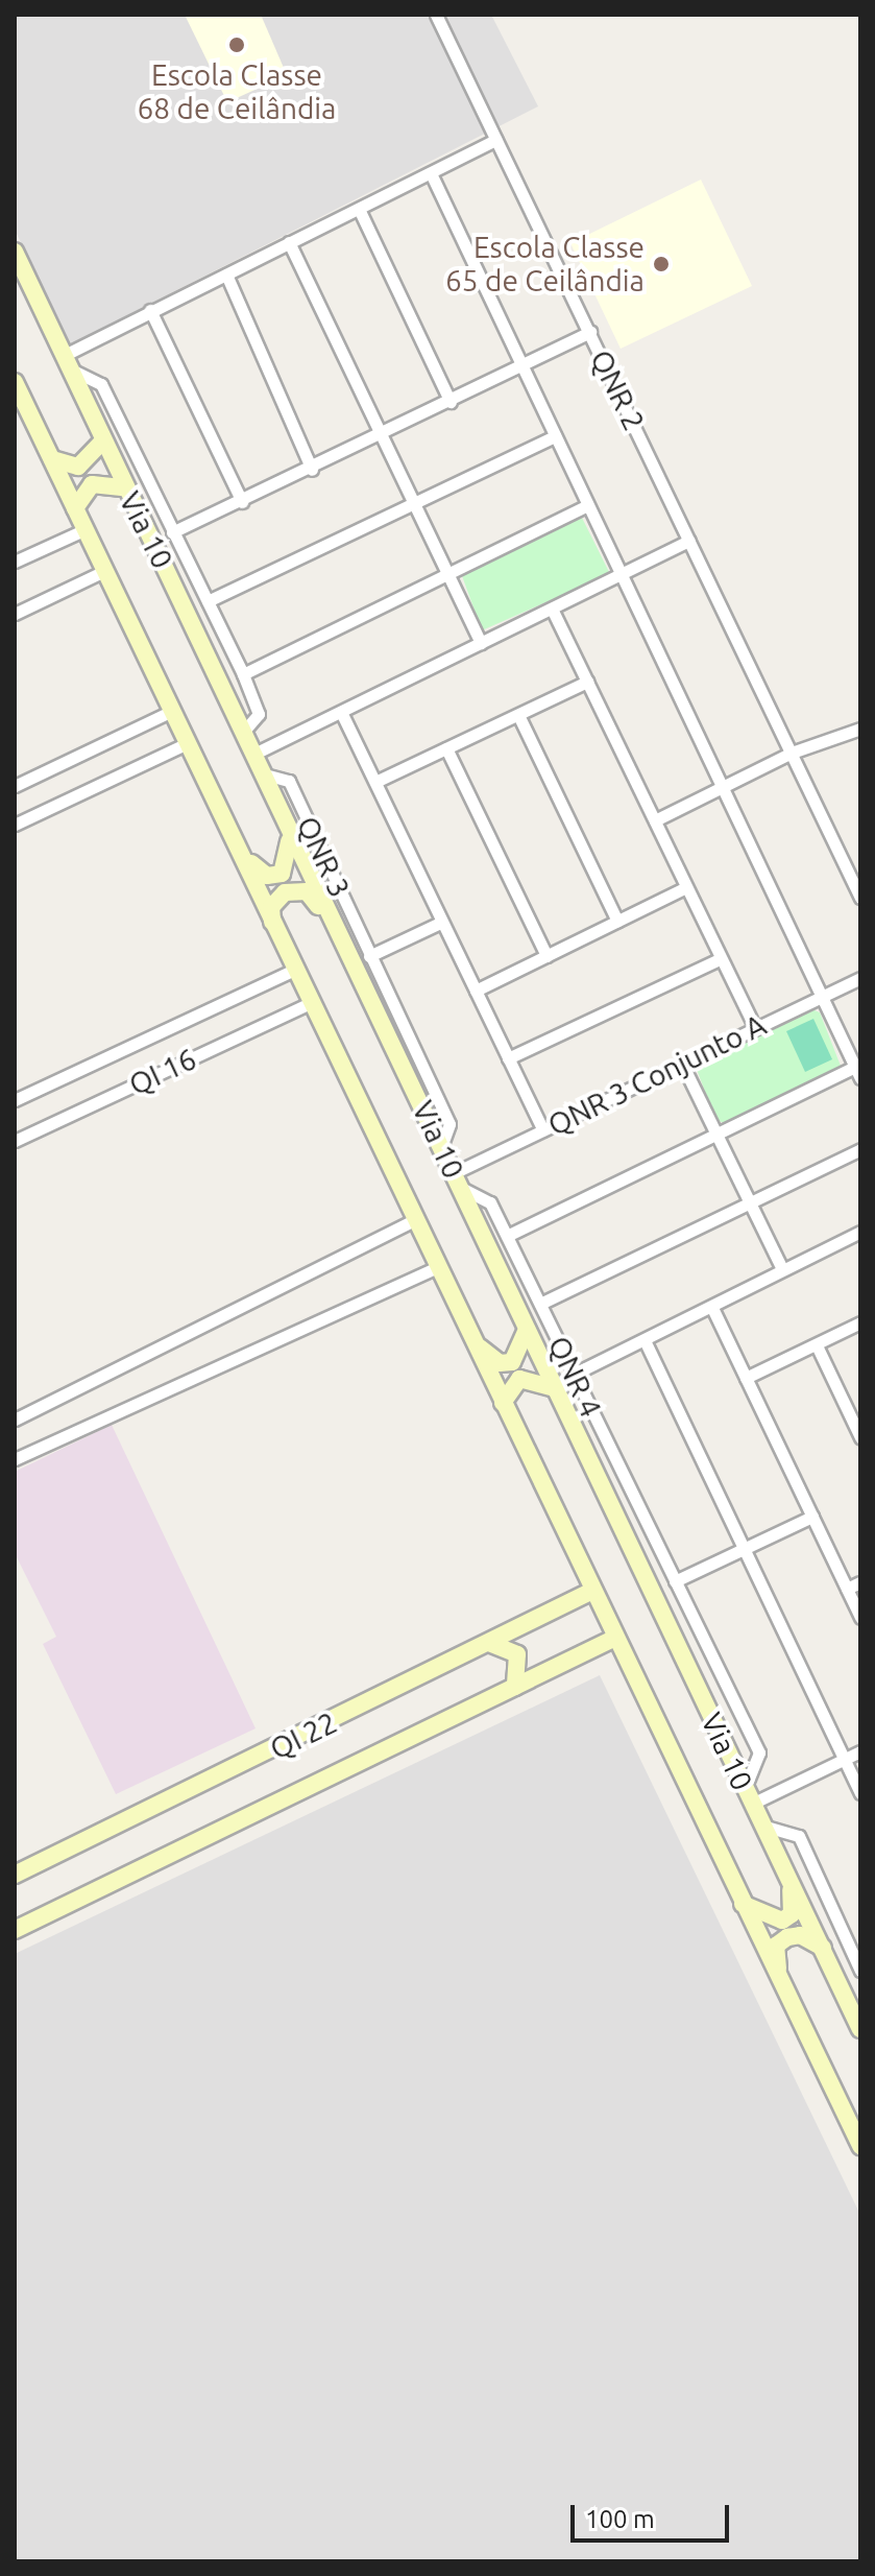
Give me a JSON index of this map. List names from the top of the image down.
{
  "streets": {
    "main road": ["Via 10", "QI 22"],
    "street": [
      "QNR 2",
      "QNR 3",
      "QI 16",
      "QNR 3 Conjunto A",
      "QNR 4"
    ]
  },
  "crossings": [
    ["Via 10", "QNR 3"],
    ["Via 10", "QI 16"],
    ["Via 10", "QNR 3 Conjunto A"],
    ["Via 10", "QNR 4"],
    ["Via 10", "QI 22"],
    ["QNR 3 Conjunto A", "QNR 4"]
  ],
  "places": ["Escola Classe 68 de Ceilândia", "Escola Classe 65 de Ceilândia"],
  "scale_bar": "100 m"
}
